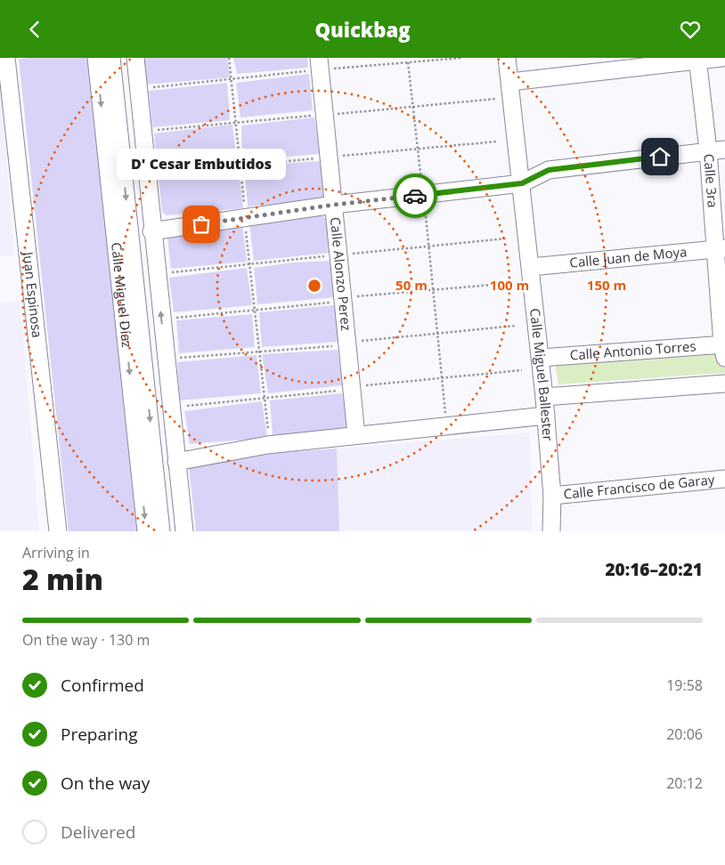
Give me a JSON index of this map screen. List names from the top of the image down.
{
  "streets": {
    "street": [
      "Calle 3ra",
      "Calle Juan de Moya",
      "Calle Alonzo Perez",
      "Juan Espinosa",
      "Calle Miguel Díaz",
      "Calle Antonio Torres",
      "Calle Miguel Ballester",
      "Calle Francisco de Garay"
    ]
  },
  "crossings": [
    ["Calle 3ra", "Calle Juan de Moya"],
    ["Calle 3ra", "Calle Antonio Torres"],
    ["Calle Juan de Moya", "Calle Miguel Ballester"],
    ["Calle Antonio Torres", "Calle Miguel Ballester"],
    ["Calle Miguel Ballester", "Calle Francisco de Garay"]
  ],
  "places": ["D' Cesar Embutidos"],
  "page": {
    "header": "Quickbag",
    "bubble": "D' Cesar Embutidos",
    "heading": ["2 min", "Arriving in", "20:16–20:21"],
    "bar": "On the way · 130 m",
    "list": [
      ["Confirmed", "19:58"],
      ["Preparing", "20:06"],
      ["On the way", "20:12"],
      "Delivered"
    ]
  },
  "rings": ["50 m", "100 m", "150 m"]
}
